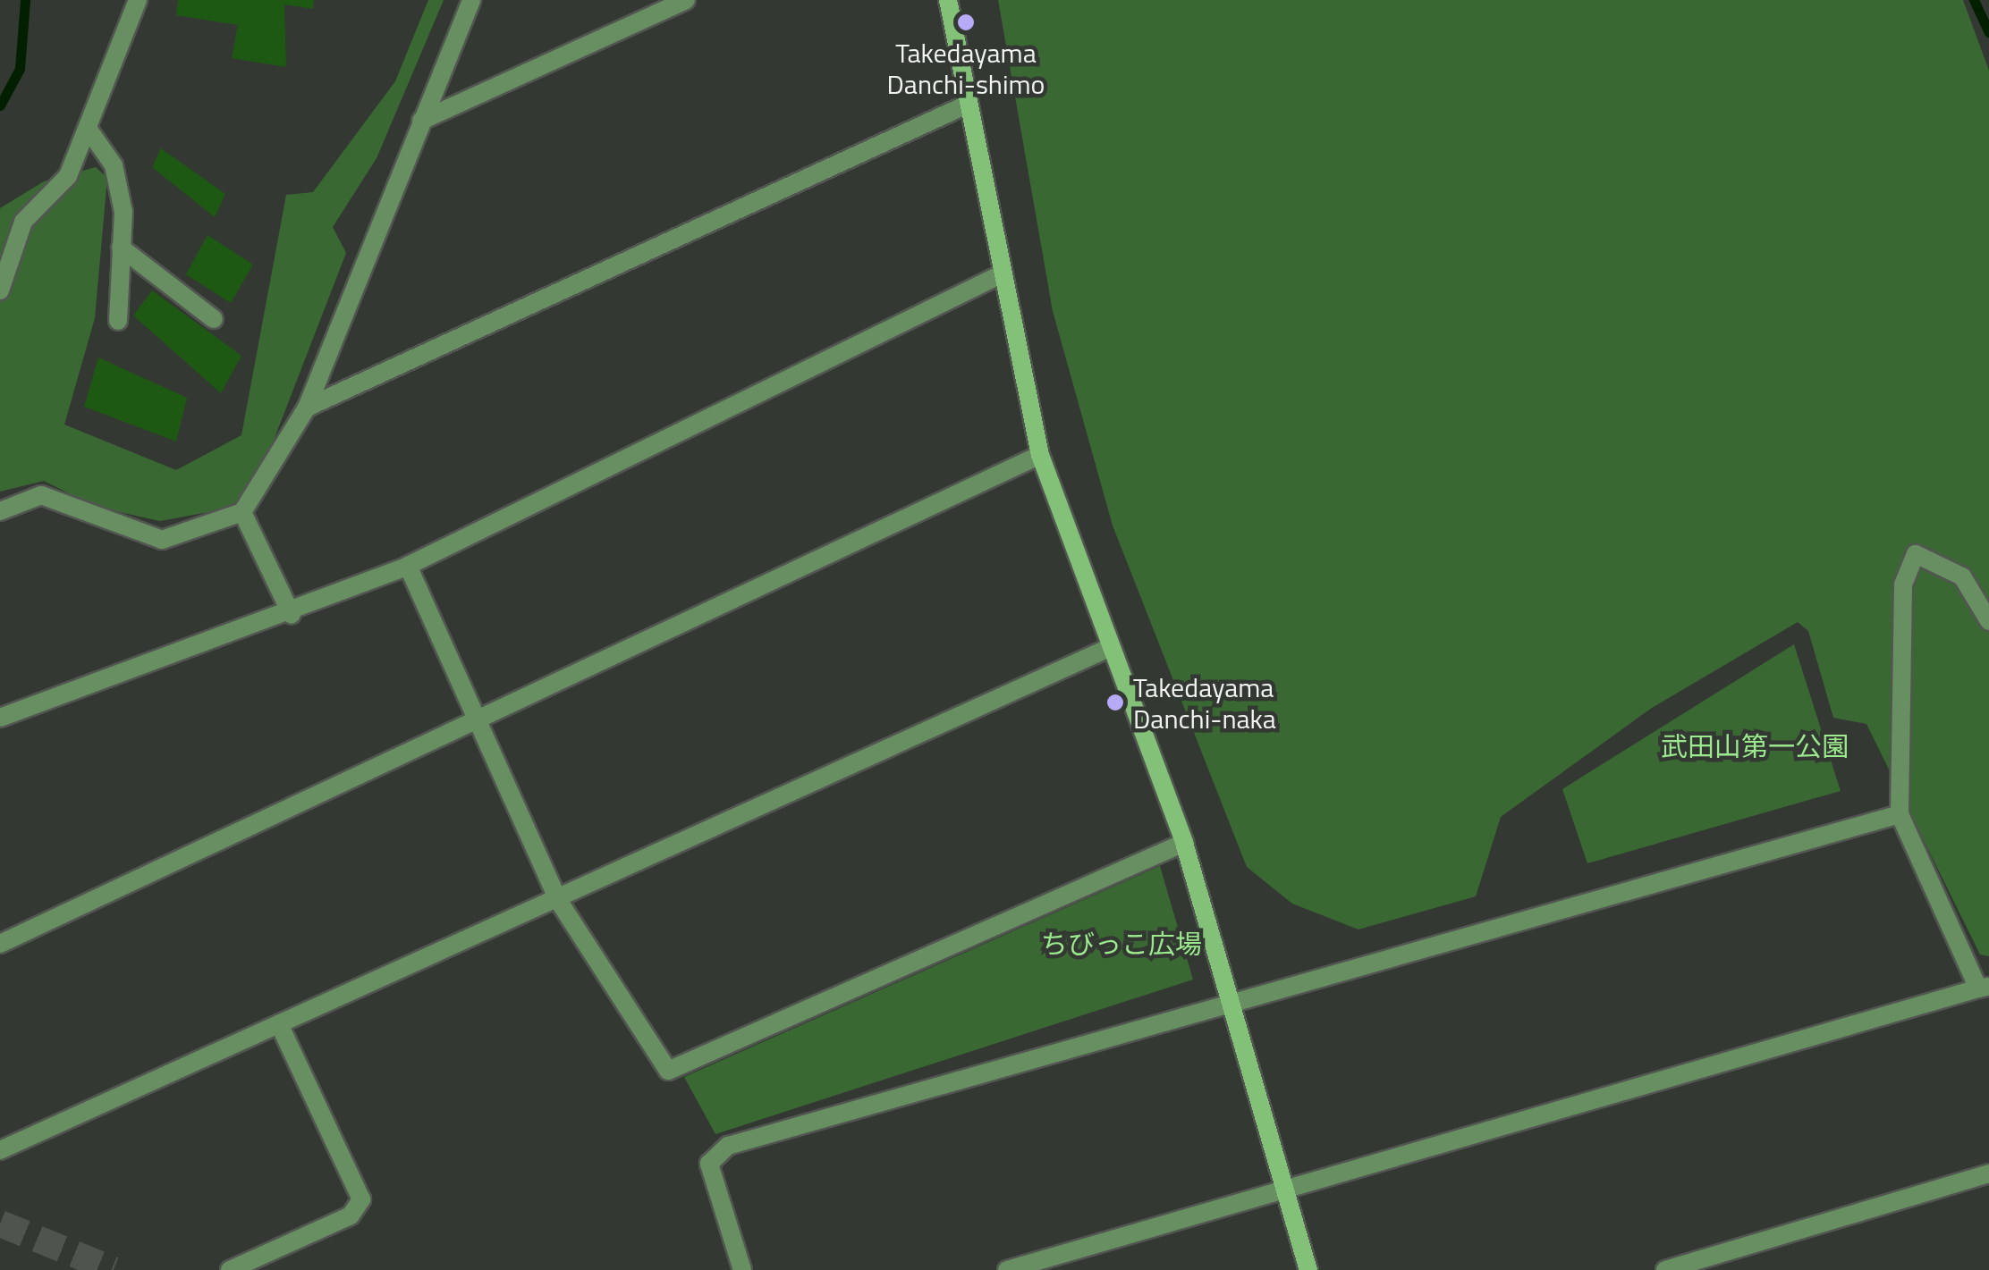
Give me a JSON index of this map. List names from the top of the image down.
{
  "parks": ["武田山第一公園", "ちびっこ広場"],
  "places": ["Takedayama Danchi-shimo", "Takedayama Danchi-naka"]
}
